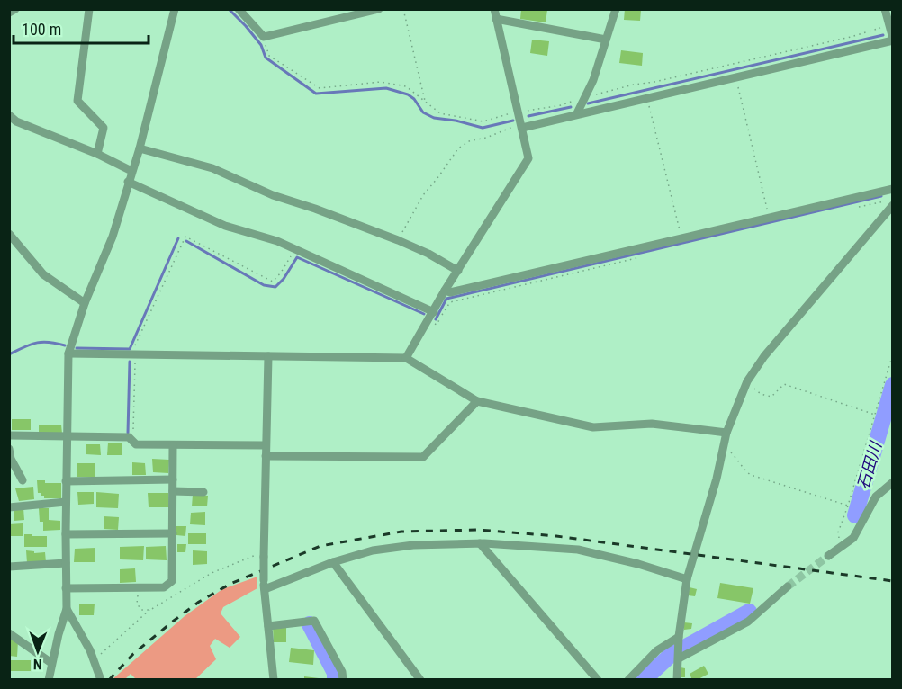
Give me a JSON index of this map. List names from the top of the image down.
{
  "water": ["石田川"],
  "scale_bar": "100 m",
  "north": "bottom"
}
